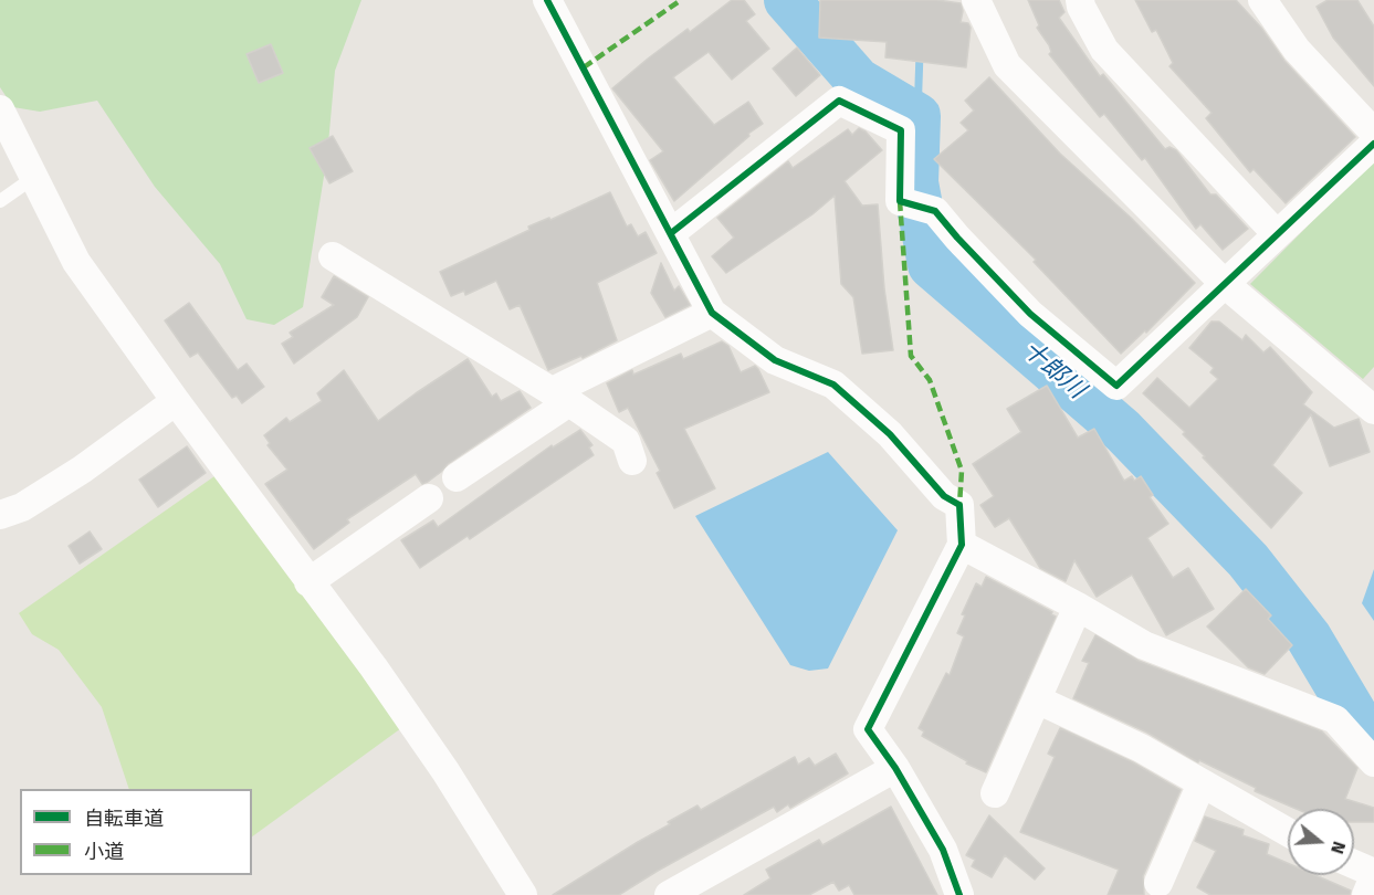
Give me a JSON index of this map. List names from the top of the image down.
{
  "water": ["十郎川"],
  "legend": ["自転車道", "小道"],
  "north": "right"
}
